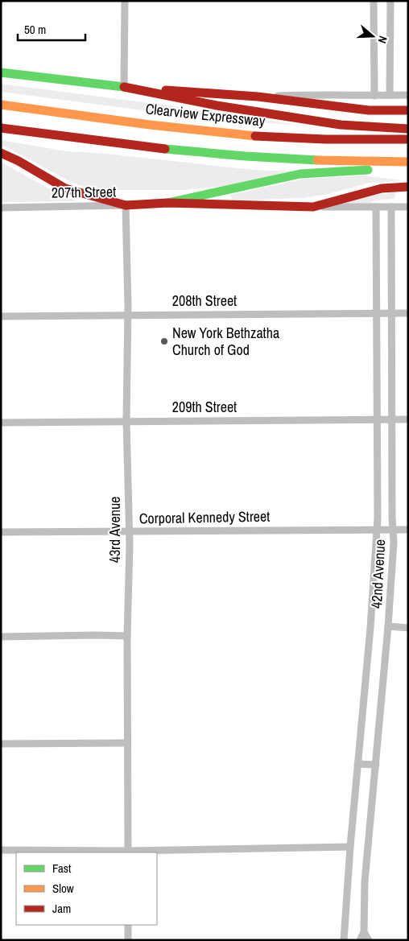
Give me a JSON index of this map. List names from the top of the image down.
{
  "streets": {
    "main road": ["Clearview Expressway", "207th Street"],
    "street": [
      "208th Street",
      "209th Street",
      "Corporal Kennedy Street",
      "43rd Avenue",
      "42nd Avenue"
    ]
  },
  "crossings": [
    ["207th Street", "43rd Avenue"],
    ["208th Street", "43rd Avenue"],
    ["208th Street", "42nd Avenue"],
    ["209th Street", "43rd Avenue"],
    ["209th Street", "42nd Avenue"],
    ["Corporal Kennedy Street", "43rd Avenue"],
    ["Corporal Kennedy Street", "42nd Avenue"]
  ],
  "places": ["New York Bethzatha Church of God"],
  "legend": ["Fast", "Slow", "Jam"],
  "scale_bar": "50 m",
  "north": "right"
}
